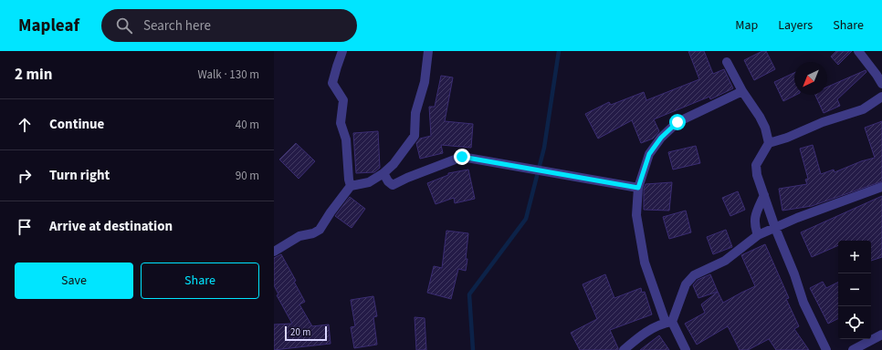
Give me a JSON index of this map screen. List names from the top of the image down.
{
  "scale_bar": "20 m",
  "north": "bottom left",
  "page": {
    "header": "Mapleaf",
    "search": "Search here",
    "nav": ["Map", "Layers", "Share"],
    "heading": ["2 min", "Walk · 130 m"],
    "list": [
      ["Continue", "40 m"],
      ["Turn right", "90 m"],
      "Arrive at destination"
    ],
    "map_buttons": ["+", "−"],
    "buttons": ["Save", "Share"],
    "scale": "20 m"
  }
}
